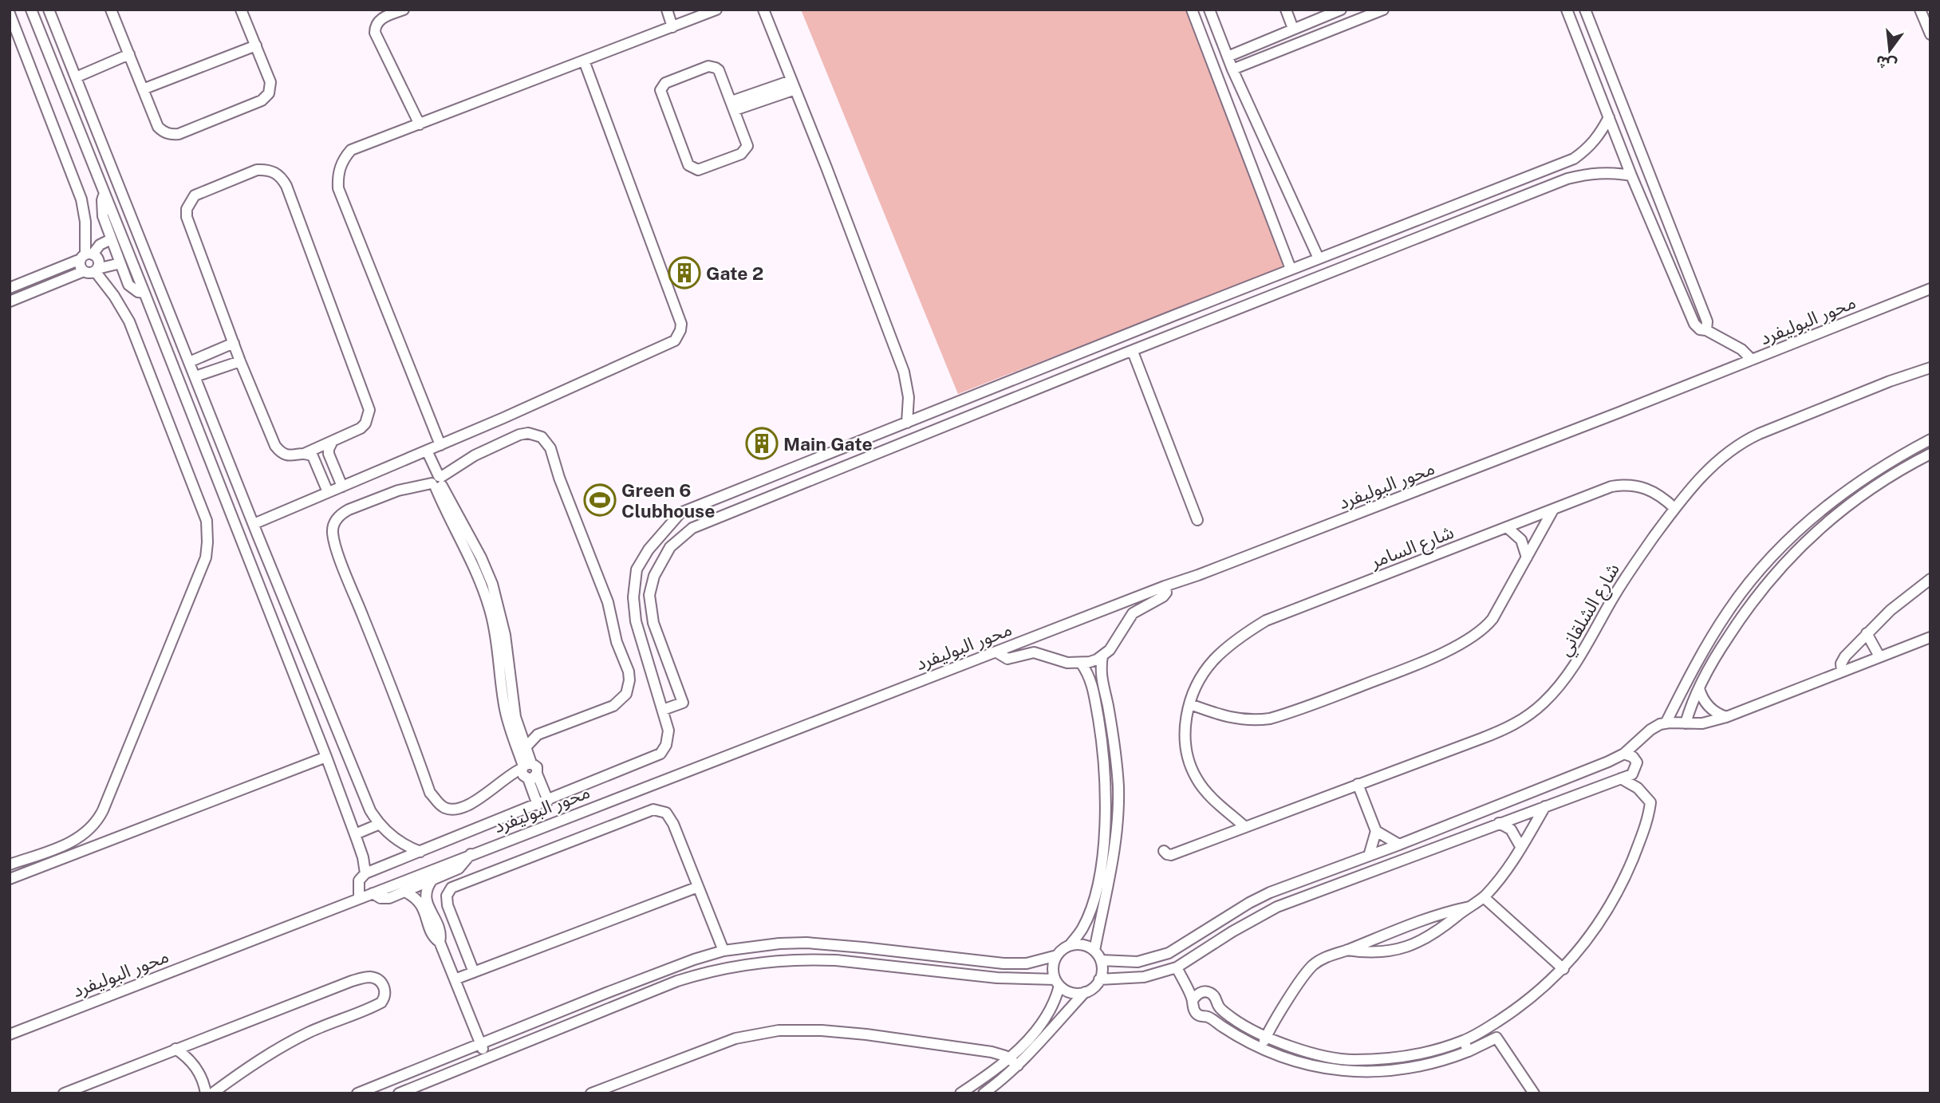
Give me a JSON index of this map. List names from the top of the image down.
{
  "streets": {
    "street": ["محور البوليفرد", "شارع السامر", "شارع الشلقاني"]
  },
  "crossings": [
    ["شارع السامر", "شارع الشلقاني"]
  ],
  "places": {
    "building": ["Gate 2", "Main Gate"],
    "sports": ["Green 6 Clubhouse"]
  },
  "north": "bottom"
}
